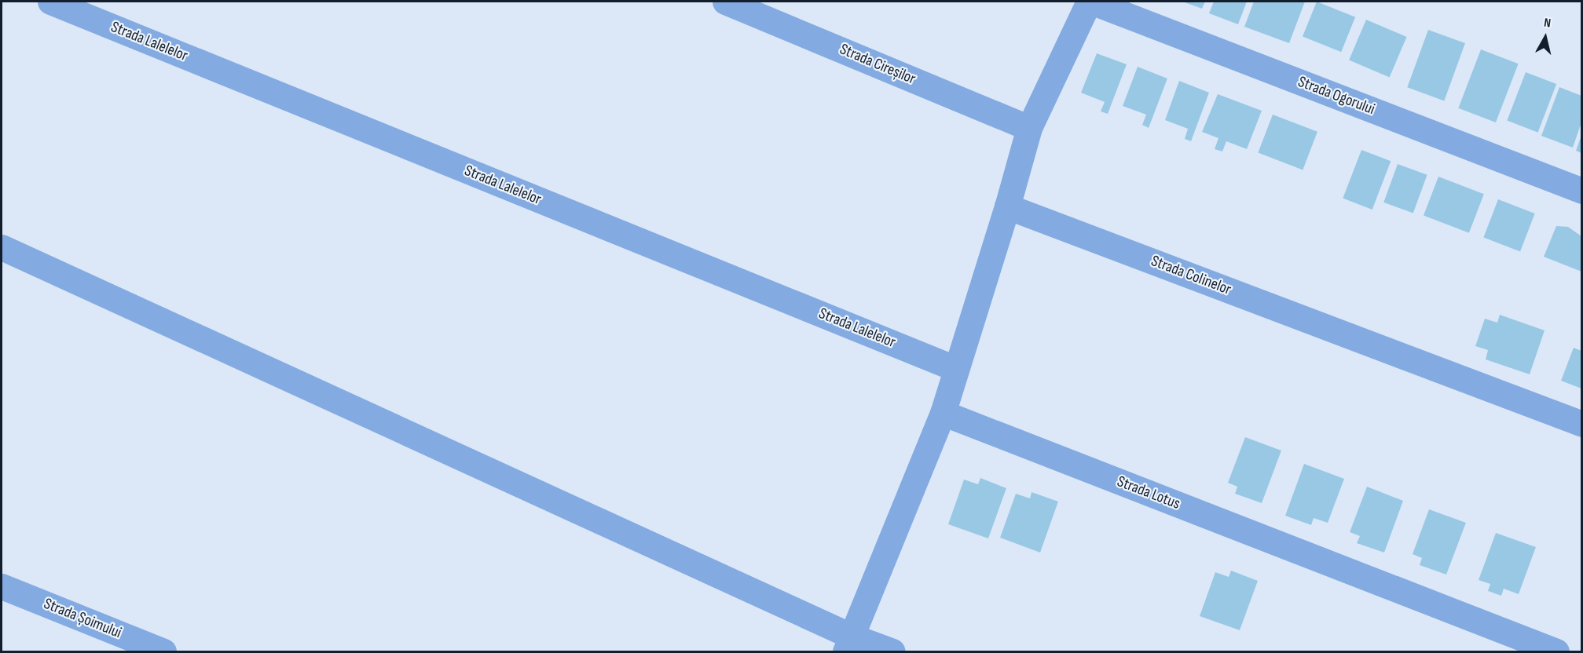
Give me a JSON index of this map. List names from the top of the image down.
{
  "streets": {
    "street": [
      "Strada Lalelelor",
      "Strada Cireșilor",
      "Strada Ogorului",
      "Strada Colinelor",
      "Strada Lotus",
      "Strada Șoimului"
    ]
  },
  "north": "top"
}
